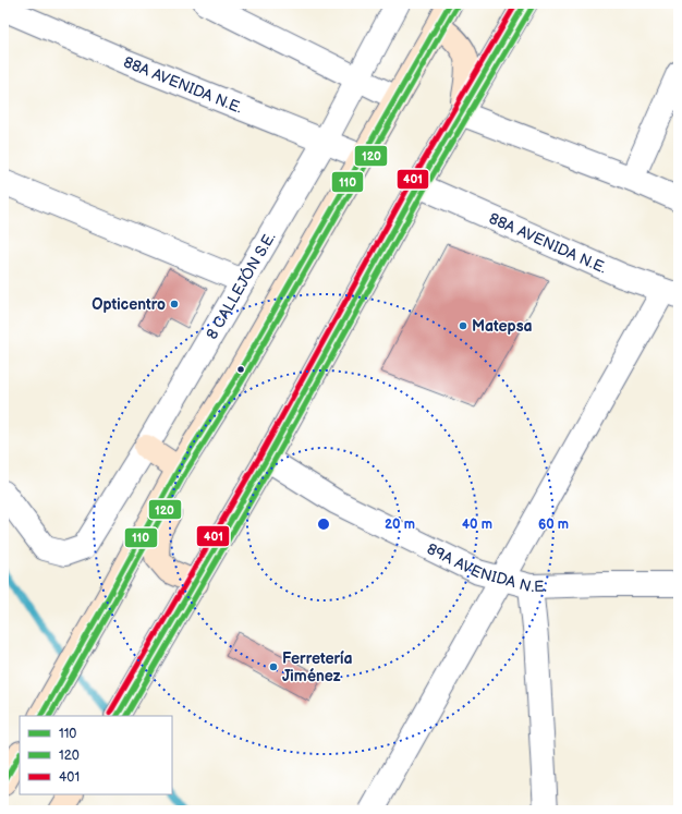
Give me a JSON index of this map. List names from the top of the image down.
{
  "streets": {
    "street": ["88A AVENIDA N.E.", "8 CALLEJÓN S.E.", "89A AVENIDA N.E."]
  },
  "crossings": [
    ["88A AVENIDA N.E.", "8 CALLEJÓN S.E."]
  ],
  "places": ["Opticentro", "Matepsa", "Ferretería Jiménez"],
  "lines": ["transit line 110", "transit line 401", "transit line 120"],
  "legend": ["110", "120", "401"],
  "rings": ["20 m", "40 m", "60 m"]
}
